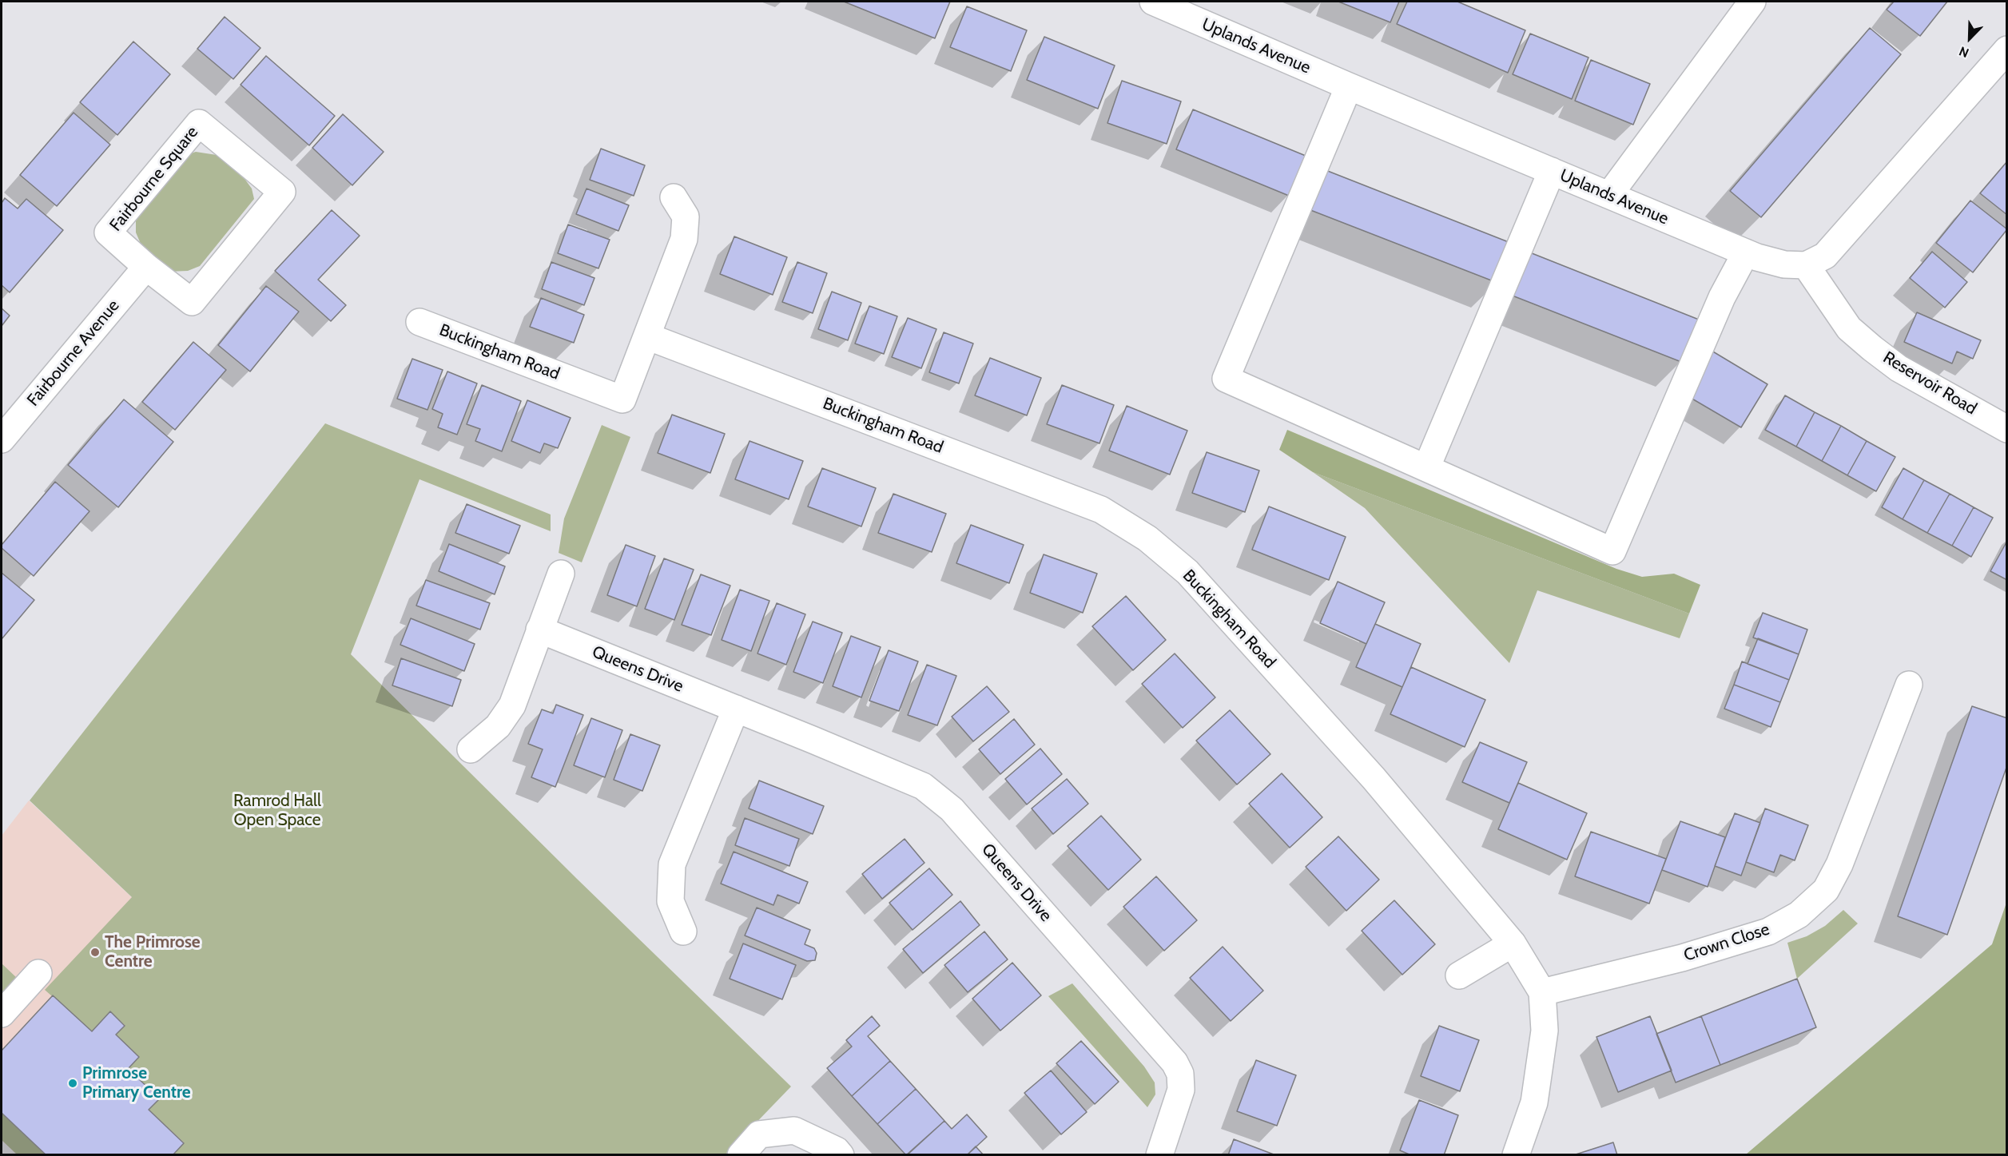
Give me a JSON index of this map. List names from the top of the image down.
{
  "streets": {
    "street": [
      "Uplands Avenue",
      "Fairbourne Square",
      "Buckingham Road",
      "Fairbourne Avenue",
      "Reservoir Road",
      "Queens Drive",
      "Crown Close"
    ]
  },
  "crossings": [
    ["Uplands Avenue", "Reservoir Road"],
    ["Fairbourne Square", "Fairbourne Avenue"],
    ["Buckingham Road", "Crown Close"]
  ],
  "parks": ["Ramrod Hall Open Space"],
  "places": ["The Primrose Centre", "Primrose Primary Centre"],
  "north": "bottom left"
}
